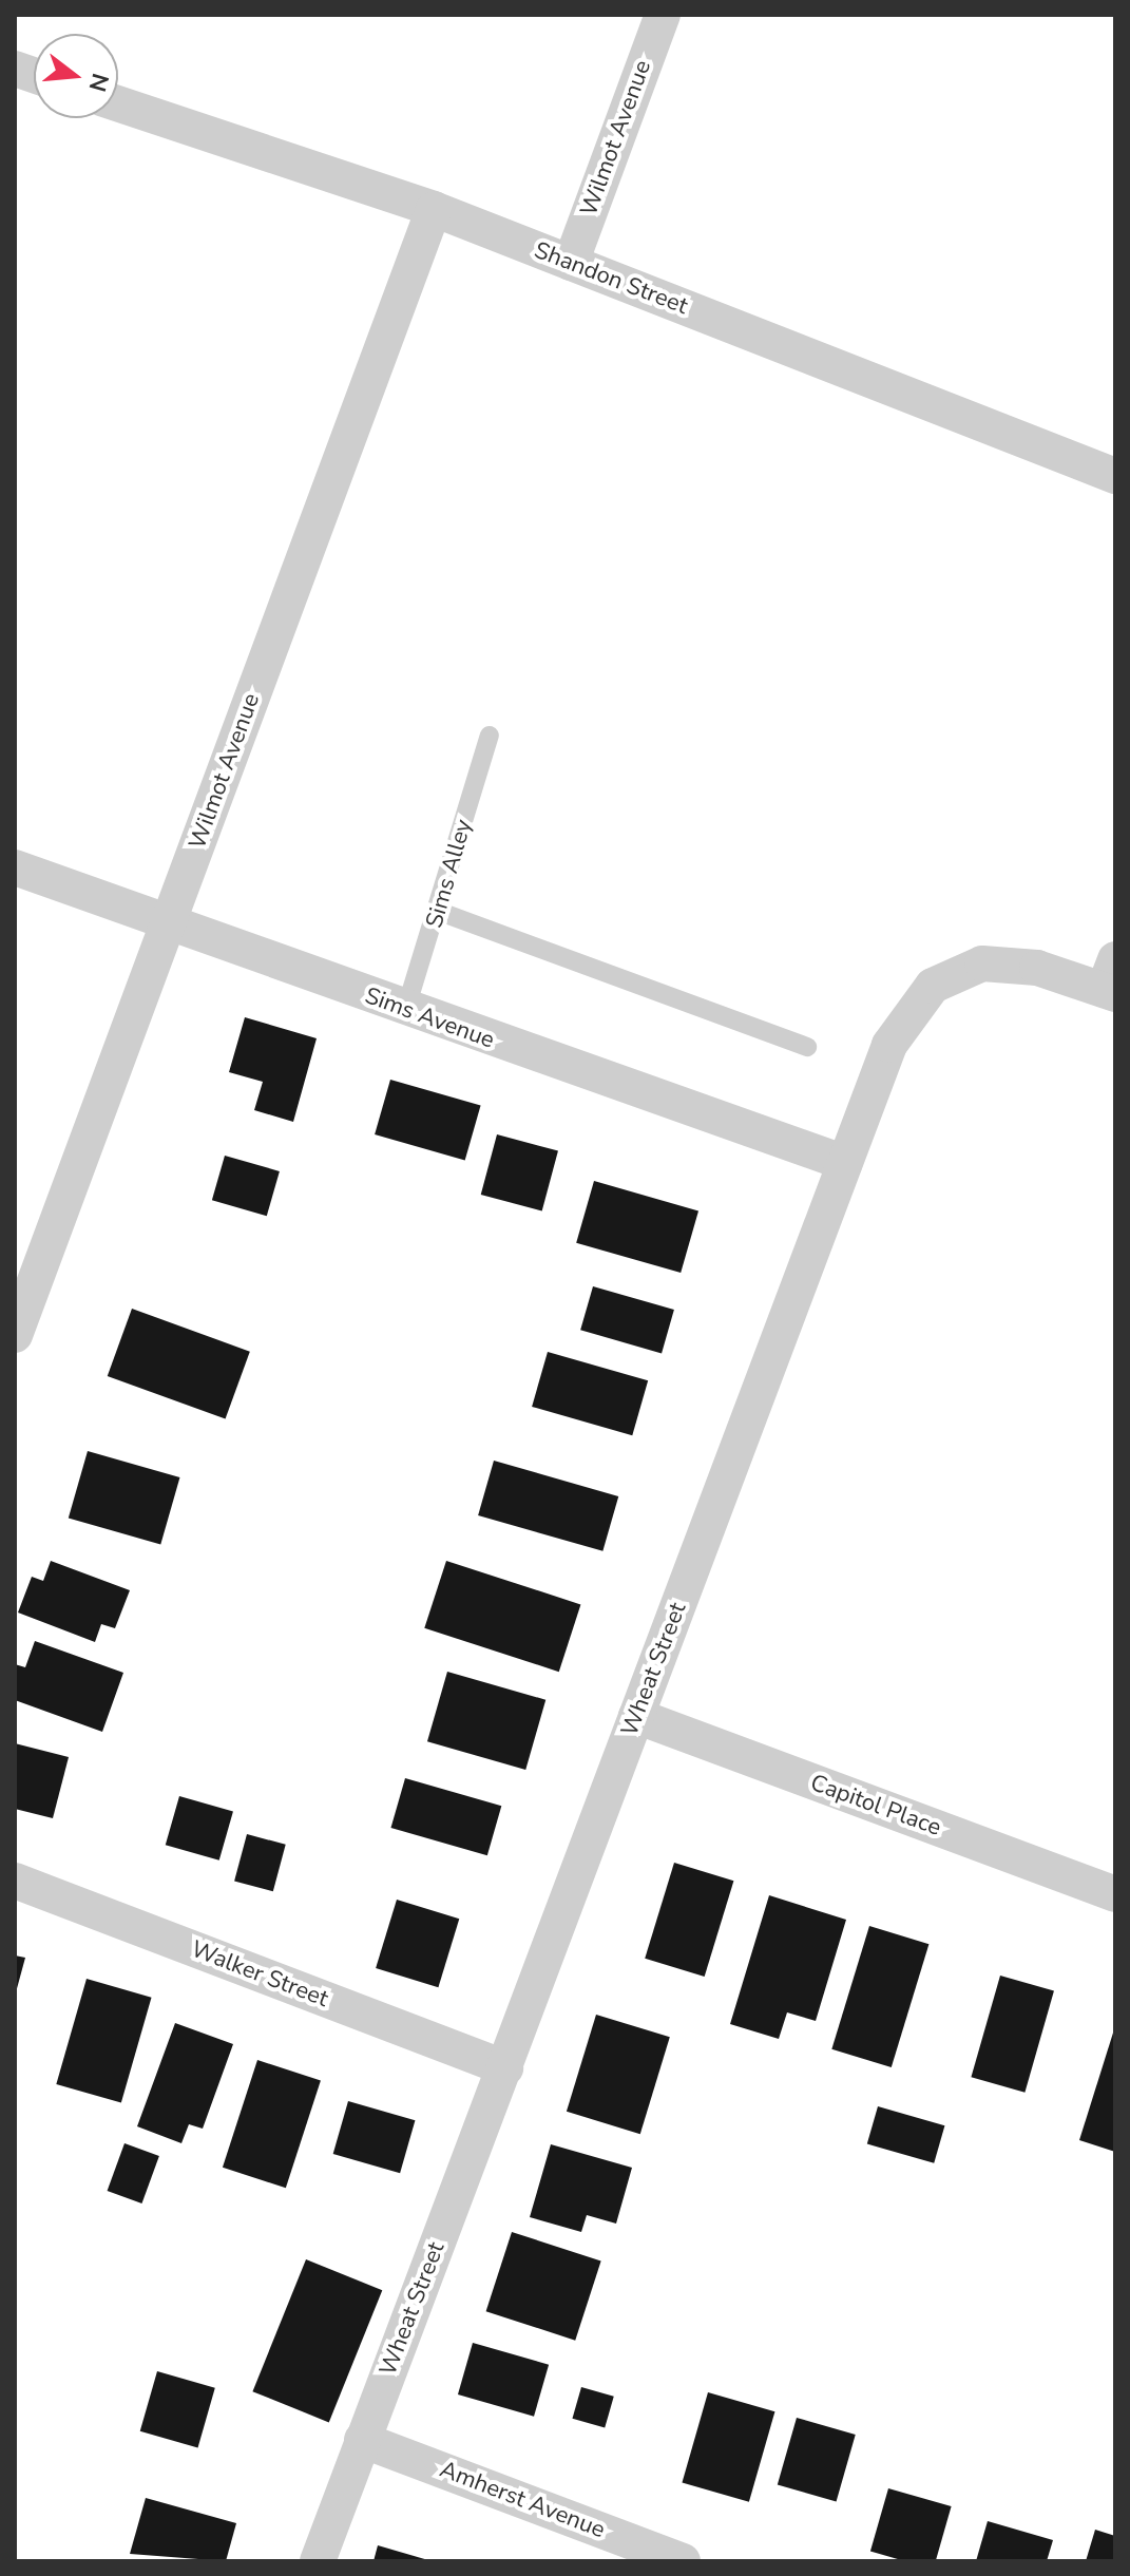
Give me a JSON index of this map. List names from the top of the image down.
{
  "streets": {
    "street": [
      "Wilmot Avenue",
      "Shandon Street",
      "Sims Avenue",
      "Wheat Street",
      "Capitol Place",
      "Walker Street",
      "Amherst Avenue"
    ],
    "lane": ["Sims Alley"]
  },
  "crossings": [
    ["Wilmot Avenue", "Shandon Street"],
    ["Wilmot Avenue", "Sims Avenue"],
    ["Sims Alley", "Sims Avenue"],
    ["Sims Avenue", "Wheat Street"],
    ["Wheat Street", "Capitol Place"],
    ["Wheat Street", "Walker Street"],
    ["Wheat Street", "Amherst Avenue"]
  ],
  "north": "right"
}
